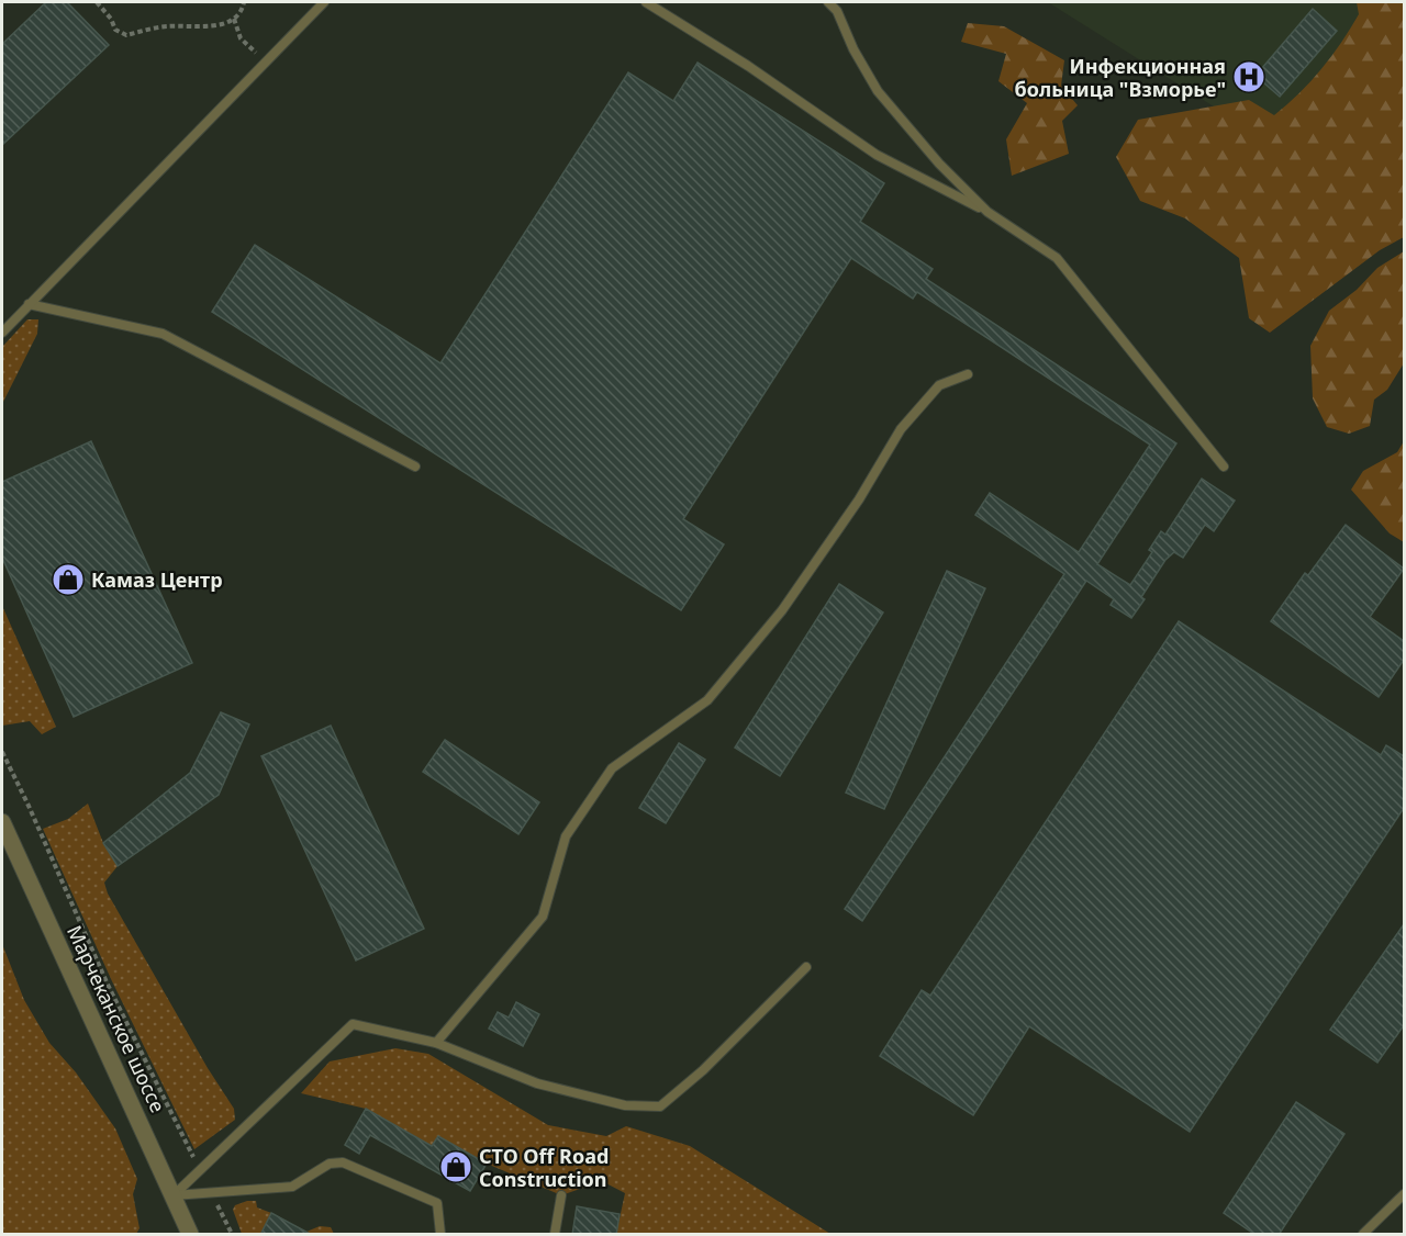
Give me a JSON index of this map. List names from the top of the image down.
{
  "streets": {
    "street": ["Марчеканское шоссе"]
  },
  "places": {
    "hospital": ["Инфекционная больница \"Взморье\""],
    "shop": ["Камаз Центр", "СТО Off Road Construction"]
  }
}
